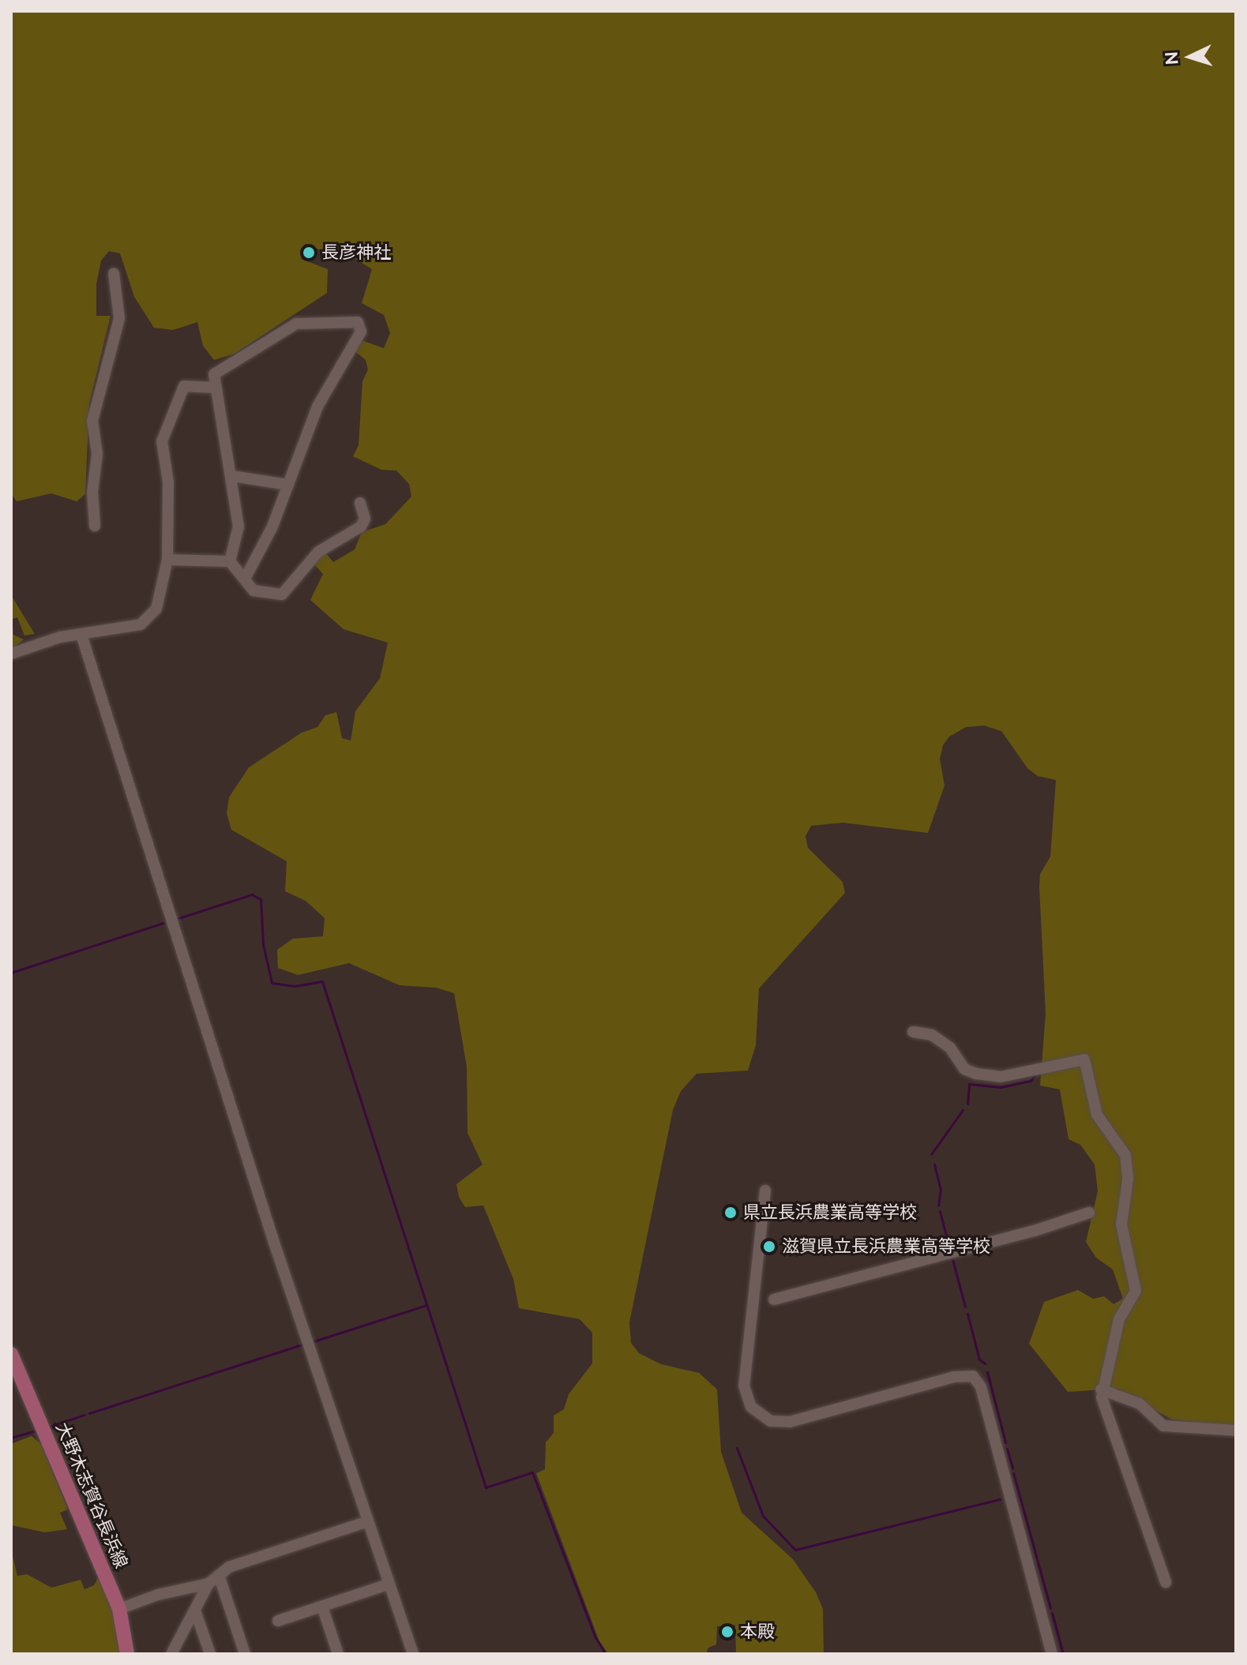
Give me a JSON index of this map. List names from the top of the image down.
{
  "streets": {
    "main road": ["大野木志賀谷長浜線"]
  },
  "places": [
    "長彦神社",
    "県立長浜農業高等学校",
    "滋賀県立長浜農業高等学校",
    "本殿"
  ],
  "north": "left"
}
